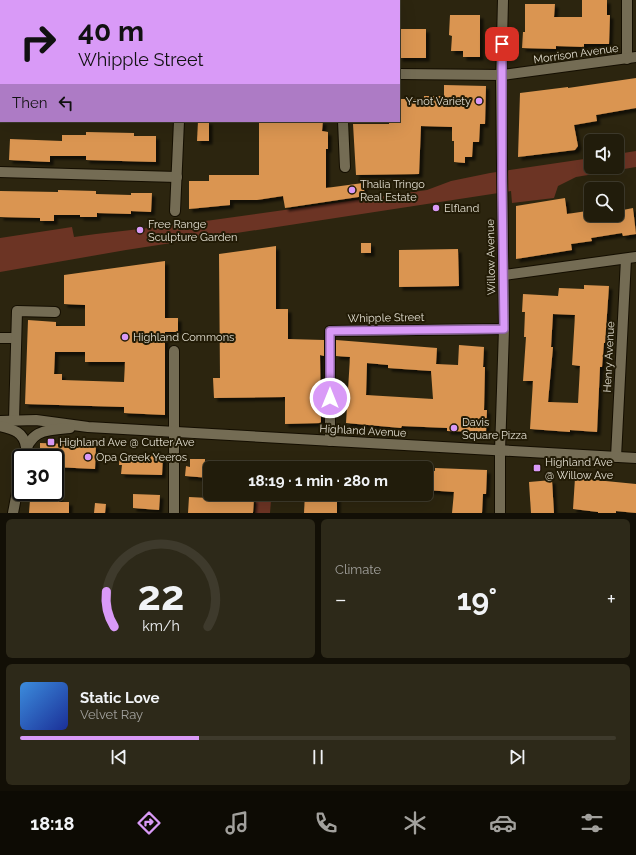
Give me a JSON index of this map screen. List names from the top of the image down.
{
  "streets": {
    "street": [
      "Morrison Avenue",
      "Willow Avenue",
      "Whipple Street",
      "Henry Avenue",
      "Highland Avenue"
    ]
  },
  "crossings": [
    ["Morrison Avenue", "Willow Avenue"],
    ["Willow Avenue", "Whipple Street"],
    ["Willow Avenue", "Highland Avenue"],
    ["Whipple Street", "Highland Avenue"],
    ["Henry Avenue", "Highland Avenue"]
  ],
  "places": {
    "other": [
      "Y-not Variety",
      "Thalia Tringo Real Estate",
      "Elfland",
      "Free Range Sculpture Garden",
      "Highland Commons",
      "Davis Square Pizza",
      "Opa Greek Yeeros"
    ],
    "transit": ["Highland Ave @ Cutter Ave", "Highland Ave @ Willow Ave"]
  },
  "page": {
    "turn": ["40 m", "Whipple Street"],
    "then": "Then",
    "limit": "30",
    "trip": "18:19 · 1 min · 280 m",
    "tile": "Climate",
    "heat": ["−", "19°", "+"],
    "song": ["Static Love", "Velvet Ray"],
    "tabs": "18:18",
    "gauge": ["22", "km/h"]
  }
}
